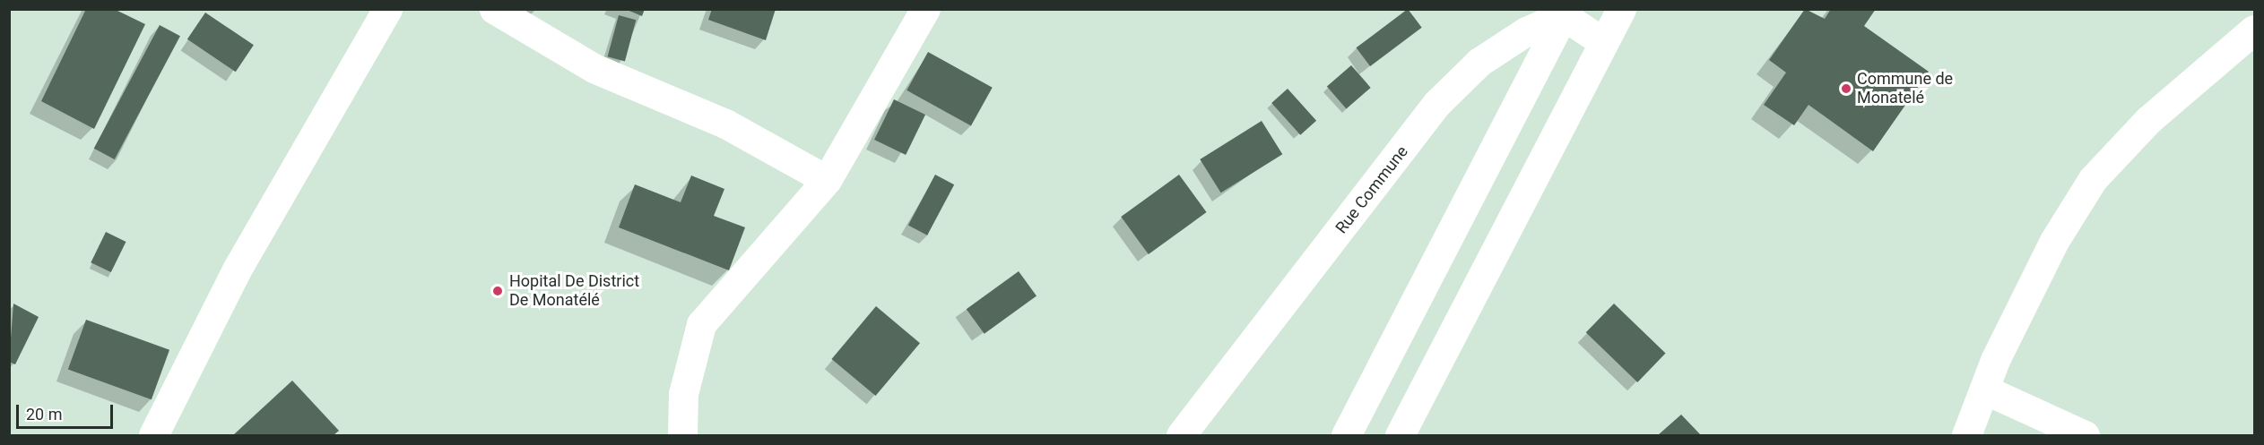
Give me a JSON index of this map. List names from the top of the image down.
{
  "streets": {
    "street": ["Rue Commune"]
  },
  "places": ["Commune de Monatelé", "Hopital De District De Monatélé"],
  "scale_bar": "20 m"
}
